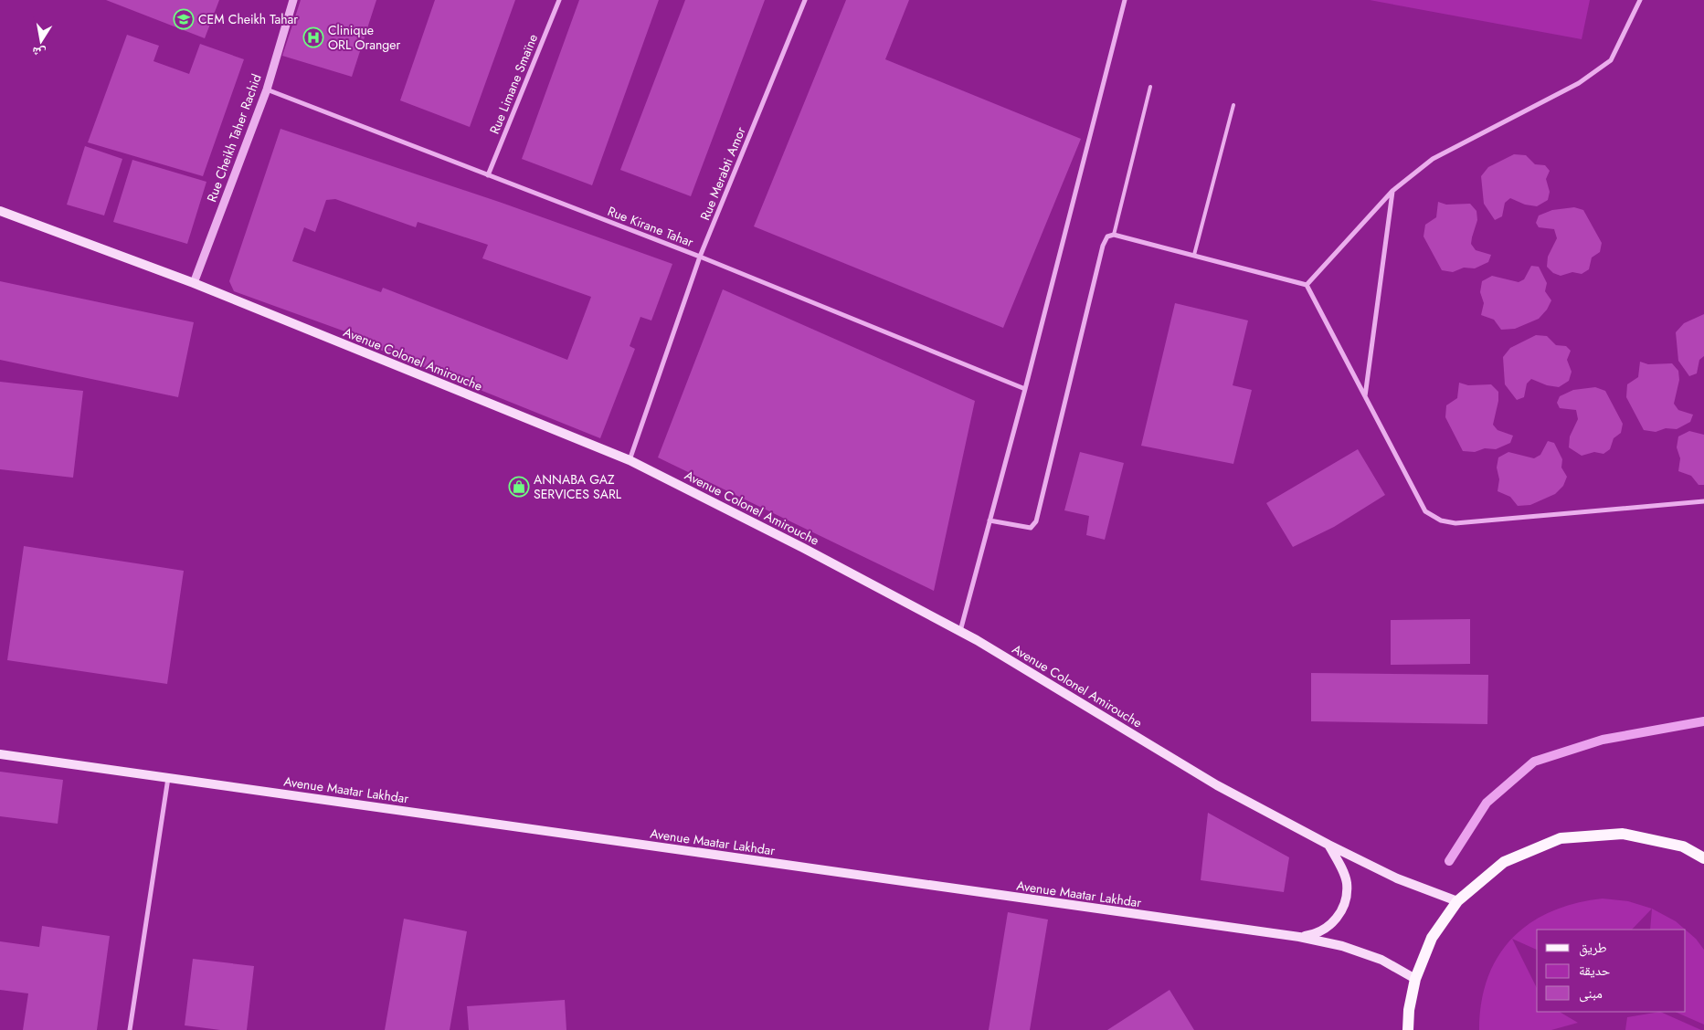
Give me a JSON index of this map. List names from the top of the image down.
{
  "streets": {
    "main road": ["Avenue Colonel Amirouche", "Avenue Maatar Lakhdar"],
    "street": [
      "Rue Limane Smaïne",
      "Rue Cheikh Taher Rachid",
      "Rue Merabti Amor",
      "Rue Kirane Tahar"
    ]
  },
  "crossings": [
    ["Rue Limane Smaïne", "Rue Kirane Tahar"],
    ["Rue Cheikh Taher Rachid", "Rue Kirane Tahar"],
    ["Rue Cheikh Taher Rachid", "Avenue Colonel Amirouche"],
    ["Rue Merabti Amor", "Rue Kirane Tahar"],
    ["Rue Merabti Amor", "Avenue Colonel Amirouche"]
  ],
  "places": {
    "school or university": ["CEM Cheikh Tahar"],
    "hospital": ["Clinique ORL Oranger"],
    "shop": ["ANNABA GAZ SERVICES SARL"]
  },
  "legend": ["طريق", "حديقة", "مبنى"],
  "north": "bottom"
}
